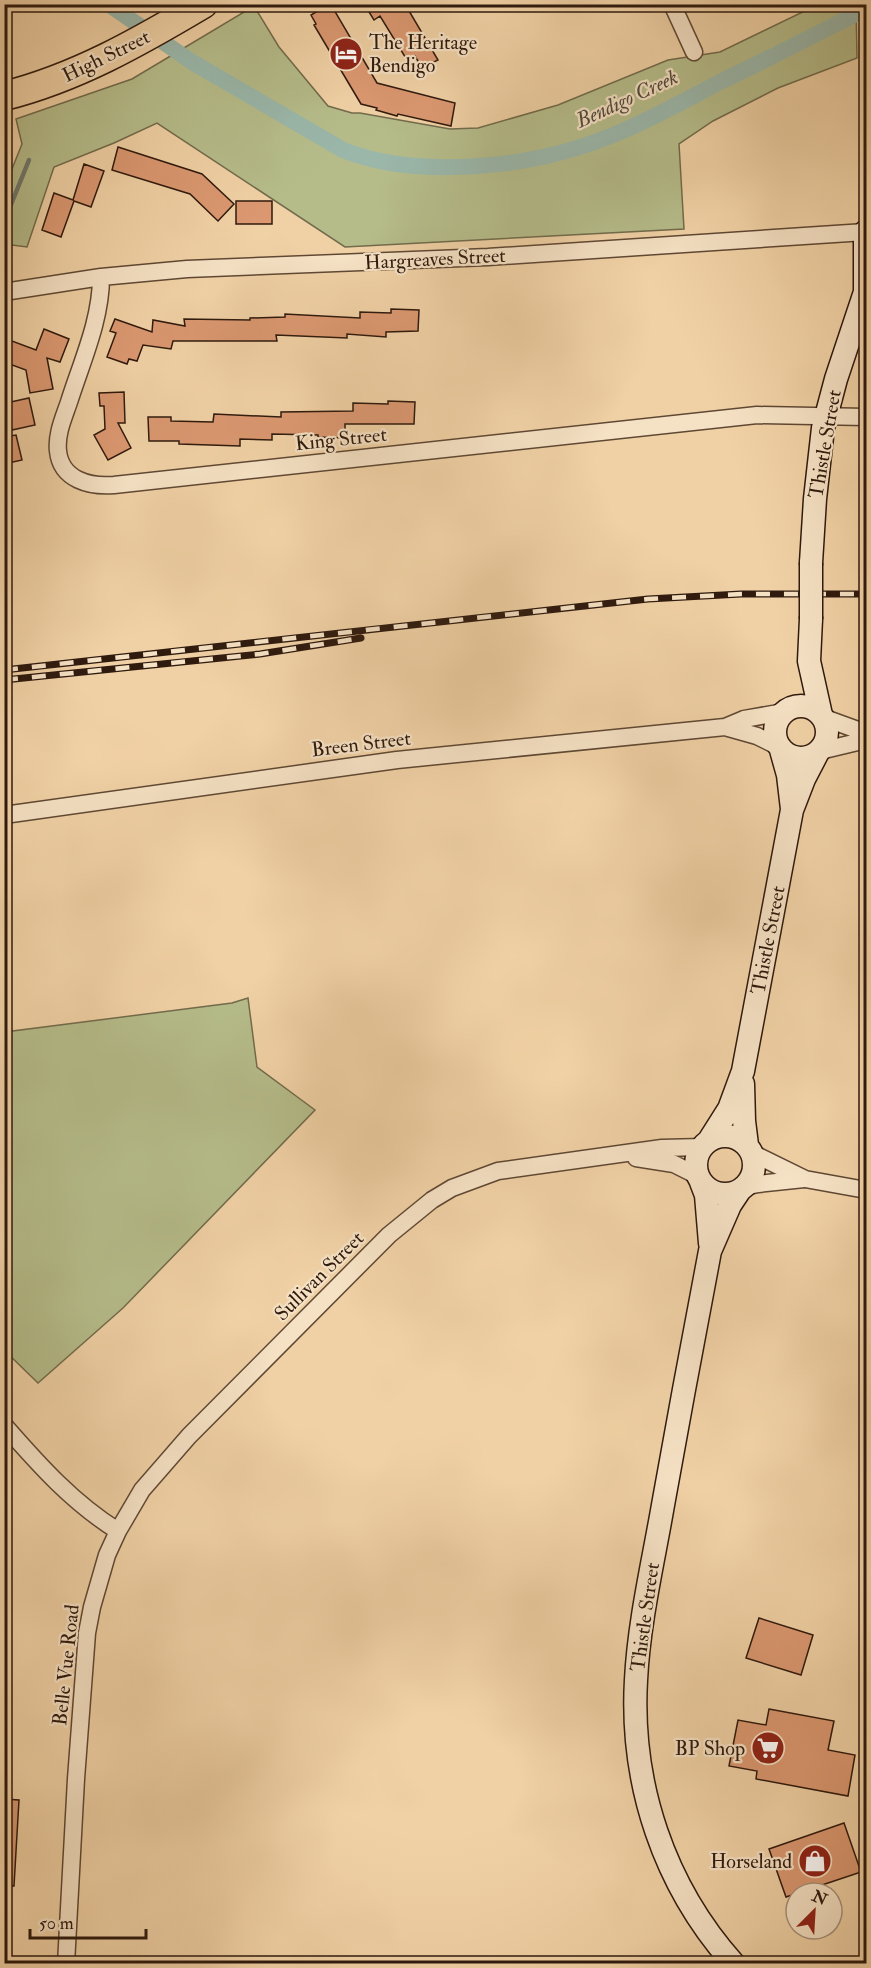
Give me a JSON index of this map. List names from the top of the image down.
{
  "streets": {
    "highway": ["High Street"],
    "street": [
      "Hargreaves Street",
      "King Street",
      "Thistle Street",
      "Breen Street",
      "Sullivan Street",
      "Belle Vue Road"
    ]
  },
  "crossings": [
    ["Hargreaves Street", "King Street"],
    ["Hargreaves Street", "Thistle Street"],
    ["King Street", "Thistle Street"],
    ["Thistle Street", "Breen Street"],
    ["Thistle Street", "Sullivan Street"],
    ["Sullivan Street", "Belle Vue Road"]
  ],
  "water": ["Bendigo Creek"],
  "places": {
    "hotel": ["The Heritage Bendigo"],
    "supermarket": ["BP Shop"],
    "shop": ["Horseland"]
  },
  "scale_bar": "50 m",
  "north": "top right"
}
